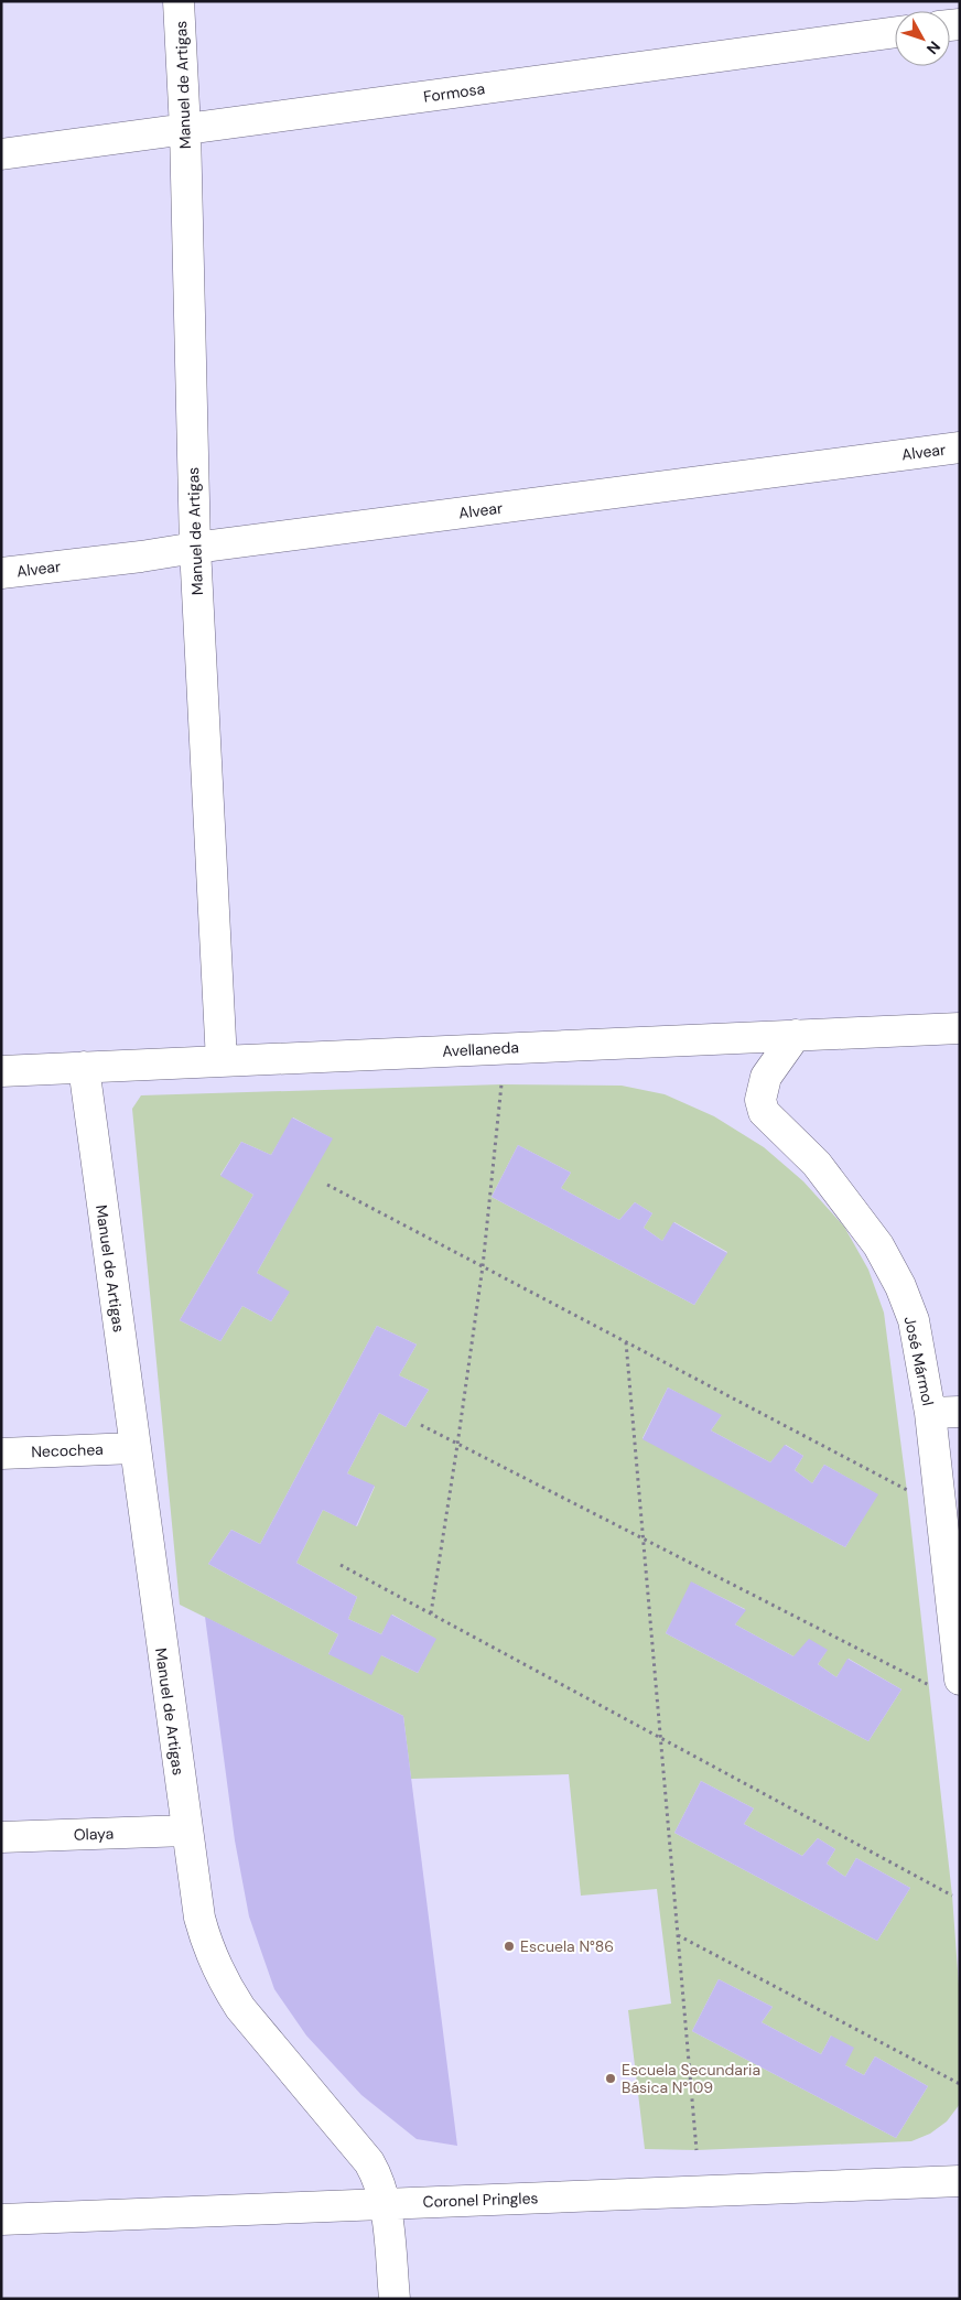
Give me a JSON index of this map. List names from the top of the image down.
{
  "streets": {
    "street": [
      "Manuel de Artigas",
      "Formosa",
      "Alvear",
      "Avellaneda",
      "José Mármol",
      "Necochea",
      "Olaya",
      "Coronel Pringles"
    ]
  },
  "crossings": [
    ["Manuel de Artigas", "Formosa"],
    ["Manuel de Artigas", "Alvear"],
    ["Manuel de Artigas", "Avellaneda"],
    ["Manuel de Artigas", "Necochea"],
    ["Manuel de Artigas", "Olaya"],
    ["Manuel de Artigas", "Coronel Pringles"],
    ["Avellaneda", "José Mármol"]
  ],
  "places": ["Escuela N°86", "Escuela Secundaria Básica N°109"],
  "north": "bottom right"
}
